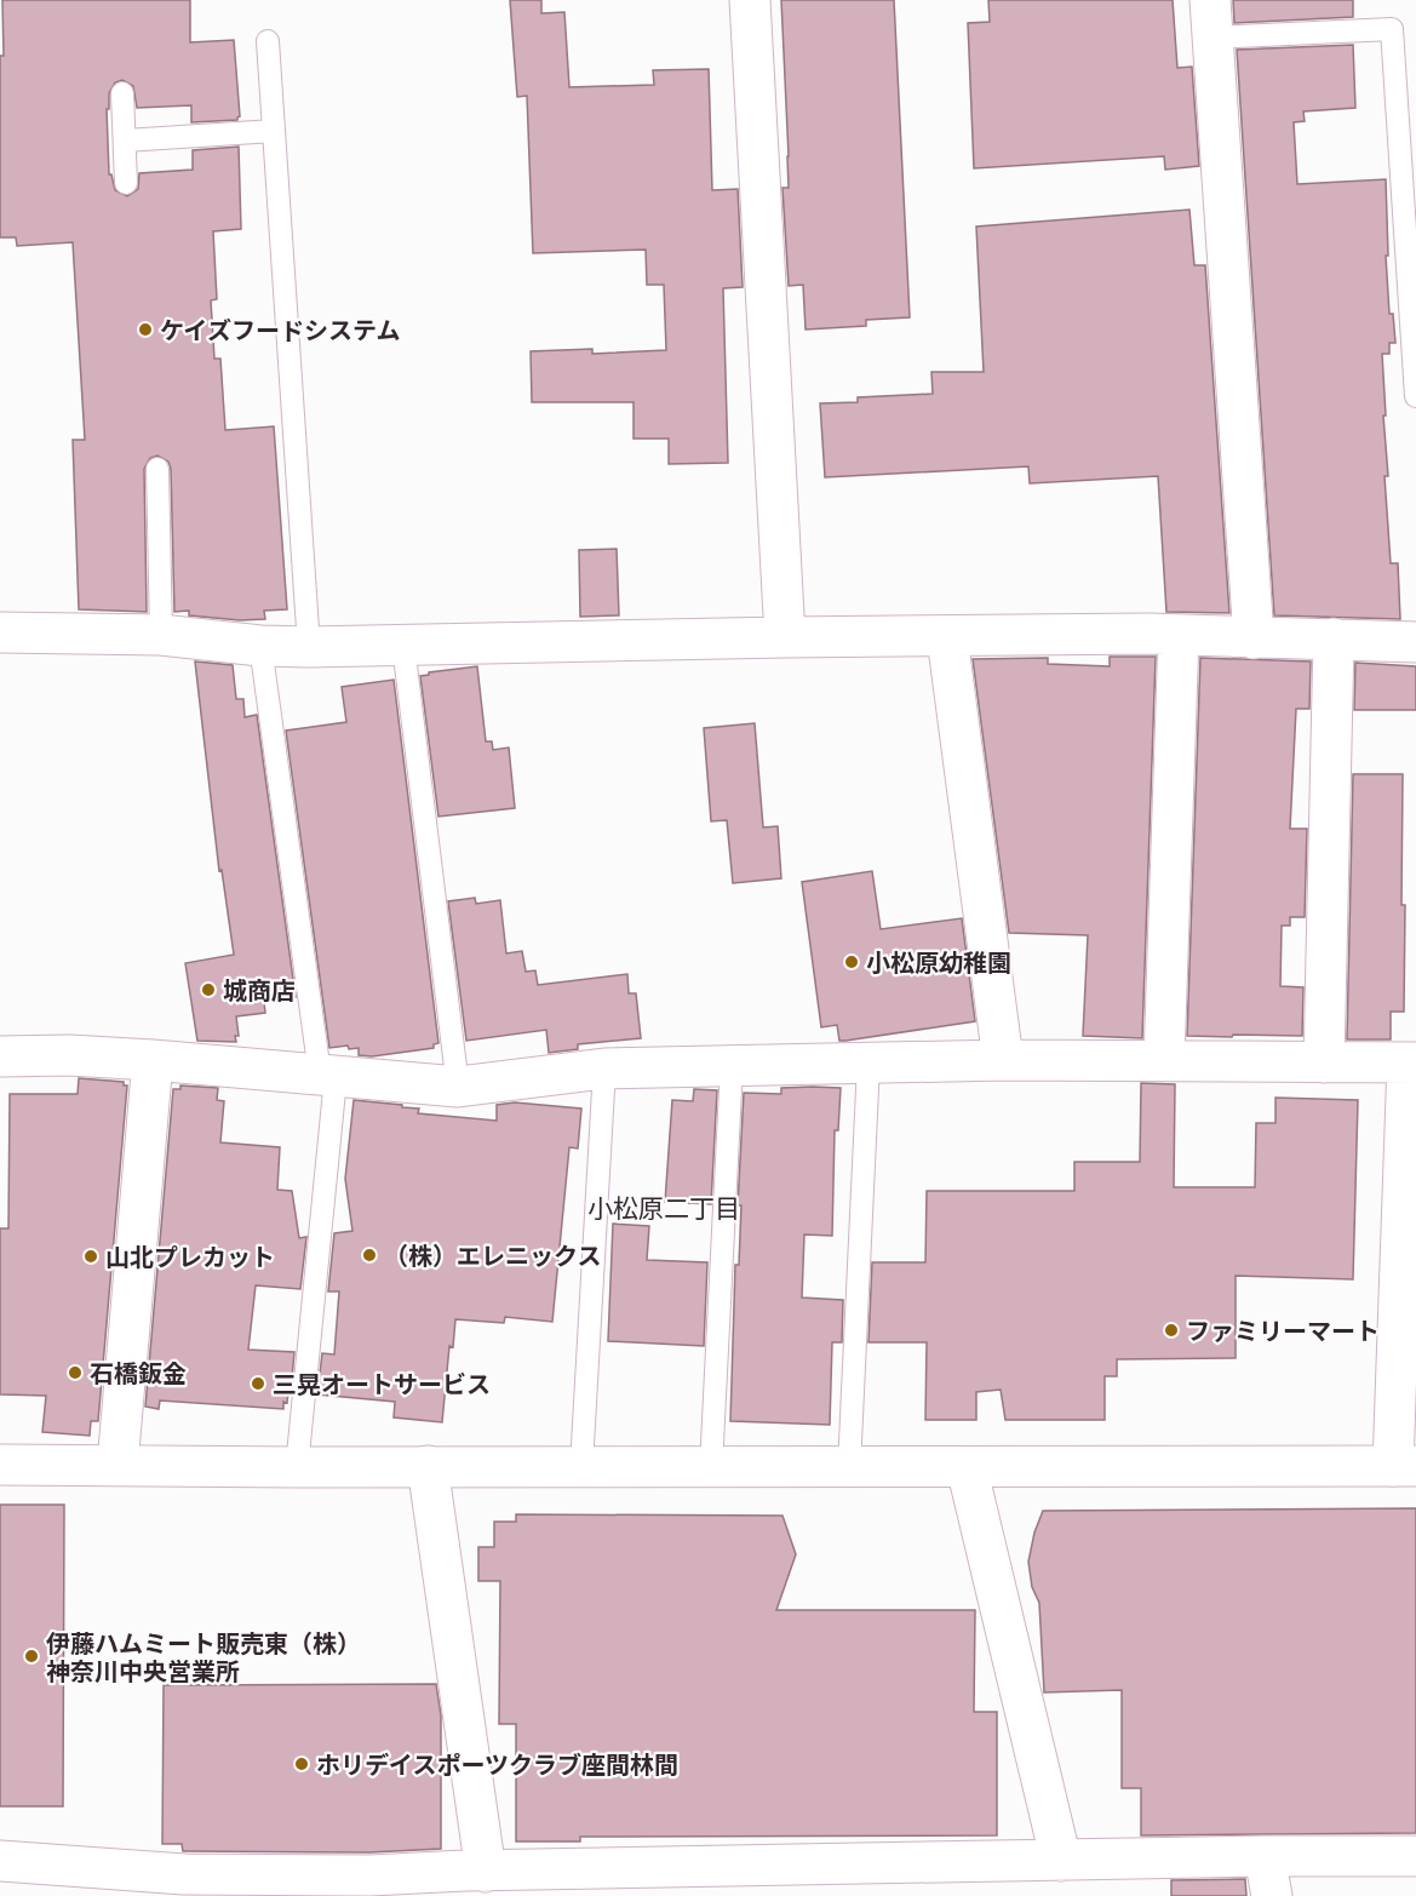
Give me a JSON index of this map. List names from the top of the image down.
{
  "districts": ["小松原二丁目"],
  "places": [
    "ケイズフードシステム",
    "小松原幼稚園",
    "城商店",
    "（株）エレニックス",
    "山北プレカット",
    "ファミリーマート",
    "石橋鈑金",
    "三晃オートサービス",
    "伊藤ハムミート販売東（株） 神奈川中央営業所",
    "ホリデイスポーツクラブ座間林間"
  ]
}
